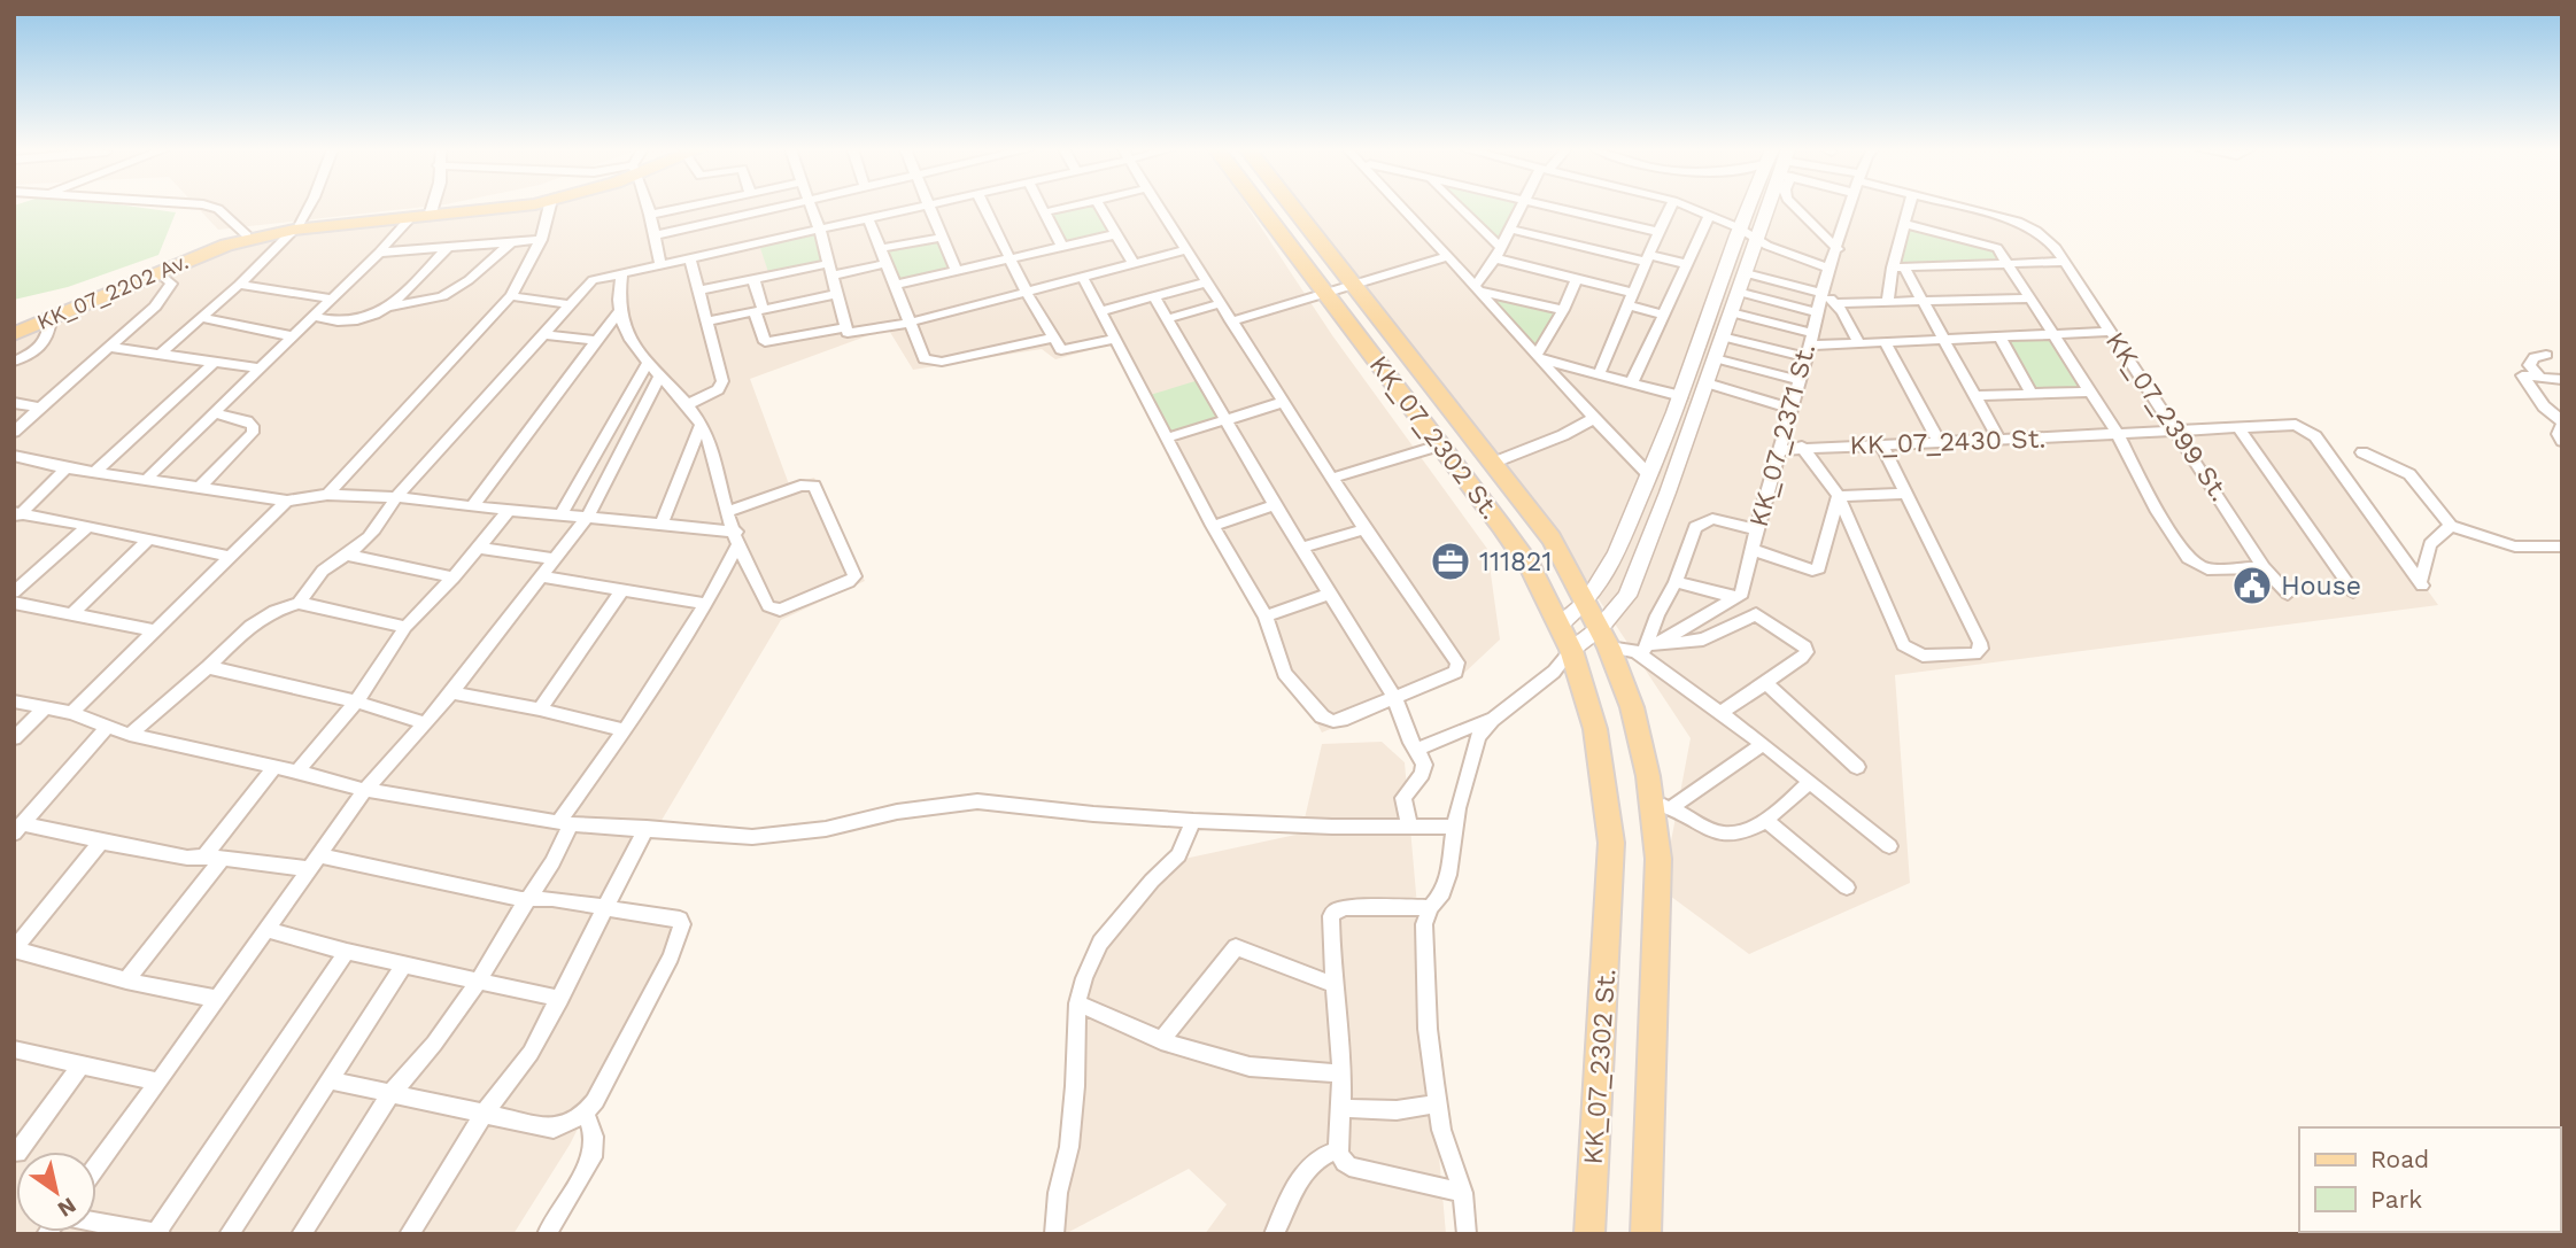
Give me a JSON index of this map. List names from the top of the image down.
{
  "streets": {
    "main road": ["KK_07_2202 Av.", "KK_07_2302 St."],
    "street": ["KK_07_2399 St.", "KK_07_2371 St.", "KK_07_2430 St."]
  },
  "crossings": [
    ["KK_07_2399 St.", "KK_07_2430 St."],
    ["KK_07_2371 St.", "KK_07_2430 St."]
  ],
  "places": {
    "office": ["111821"],
    "public building": ["House"]
  },
  "legend": ["Road", "Park"],
  "north": "bottom right"
}
